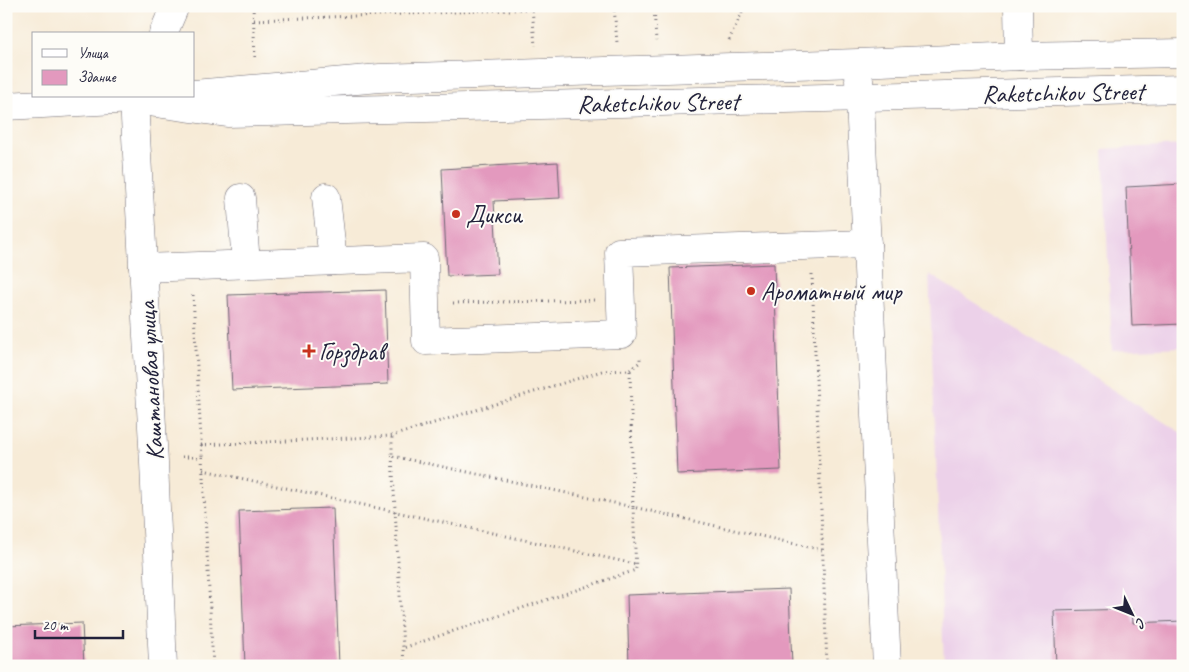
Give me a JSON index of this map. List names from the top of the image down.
{
  "streets": {
    "street": ["Raketchikov Street", "Каштановая улица"]
  },
  "crossings": [
    ["Raketchikov Street", "Каштановая улица"]
  ],
  "places": {
    "other": ["Дикси", "Ароматный мир"],
    "health": ["Горздрав"]
  },
  "legend": ["Улица", "Здание"],
  "scale_bar": "20 m",
  "north": "bottom right"
}
